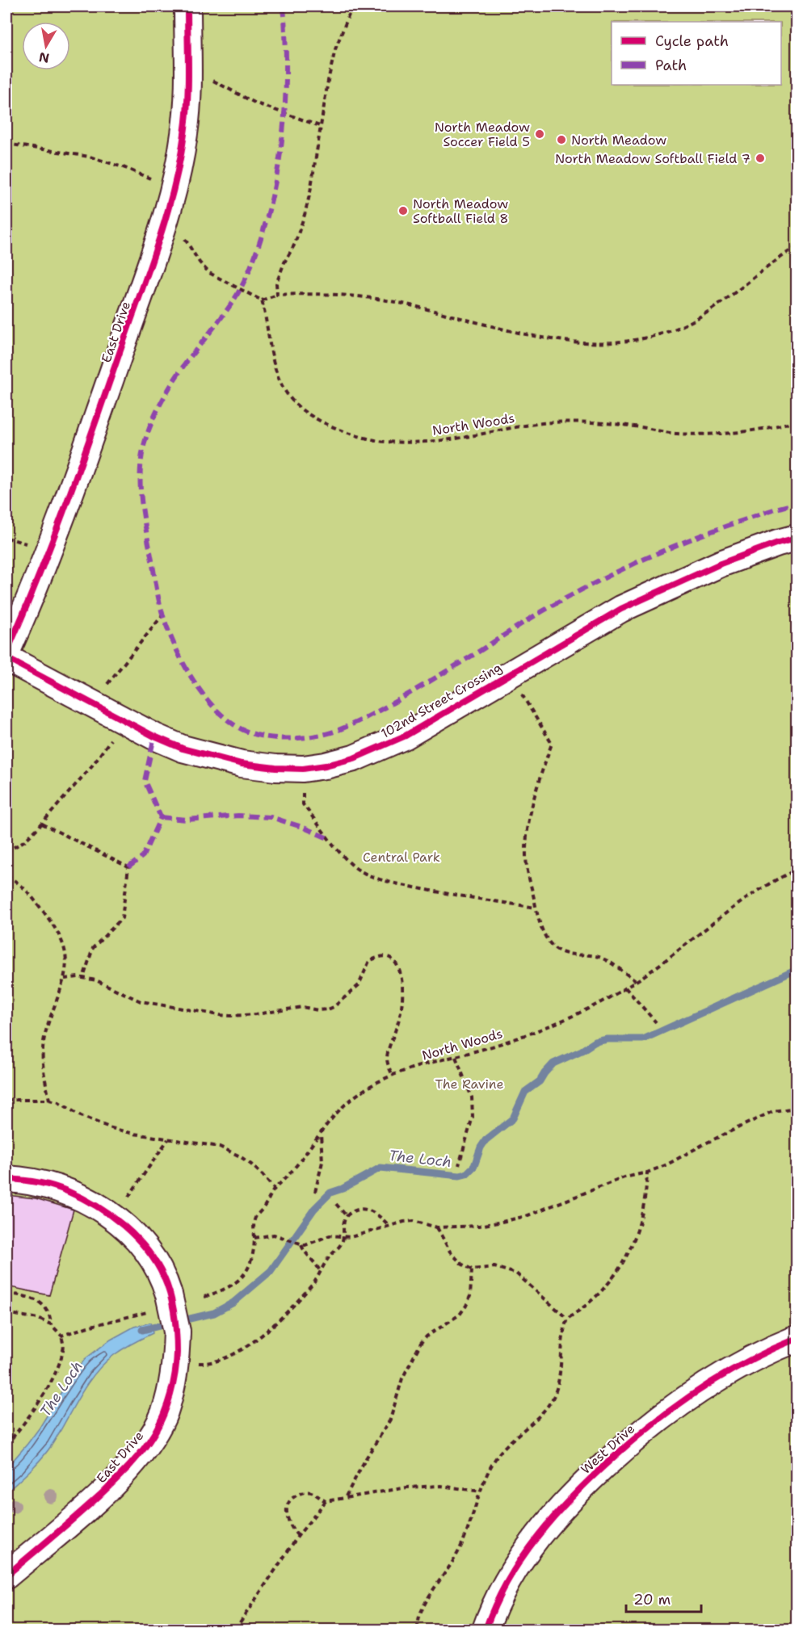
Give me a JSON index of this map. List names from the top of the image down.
{
  "streets": {
    "street": ["East Drive", "102nd Street Crossing", "West Drive"],
    "path": ["North Woods"]
  },
  "water": ["The Loch"],
  "parks": ["Central Park", "The Ravine"],
  "places": [
    "North Meadow Soccer Field 5",
    "North Meadow",
    "North Meadow Softball Field 7",
    "North Meadow Softball Field 8"
  ],
  "legend": ["Cycle path", "Path"],
  "scale_bar": "20 m",
  "north": "bottom"
}
